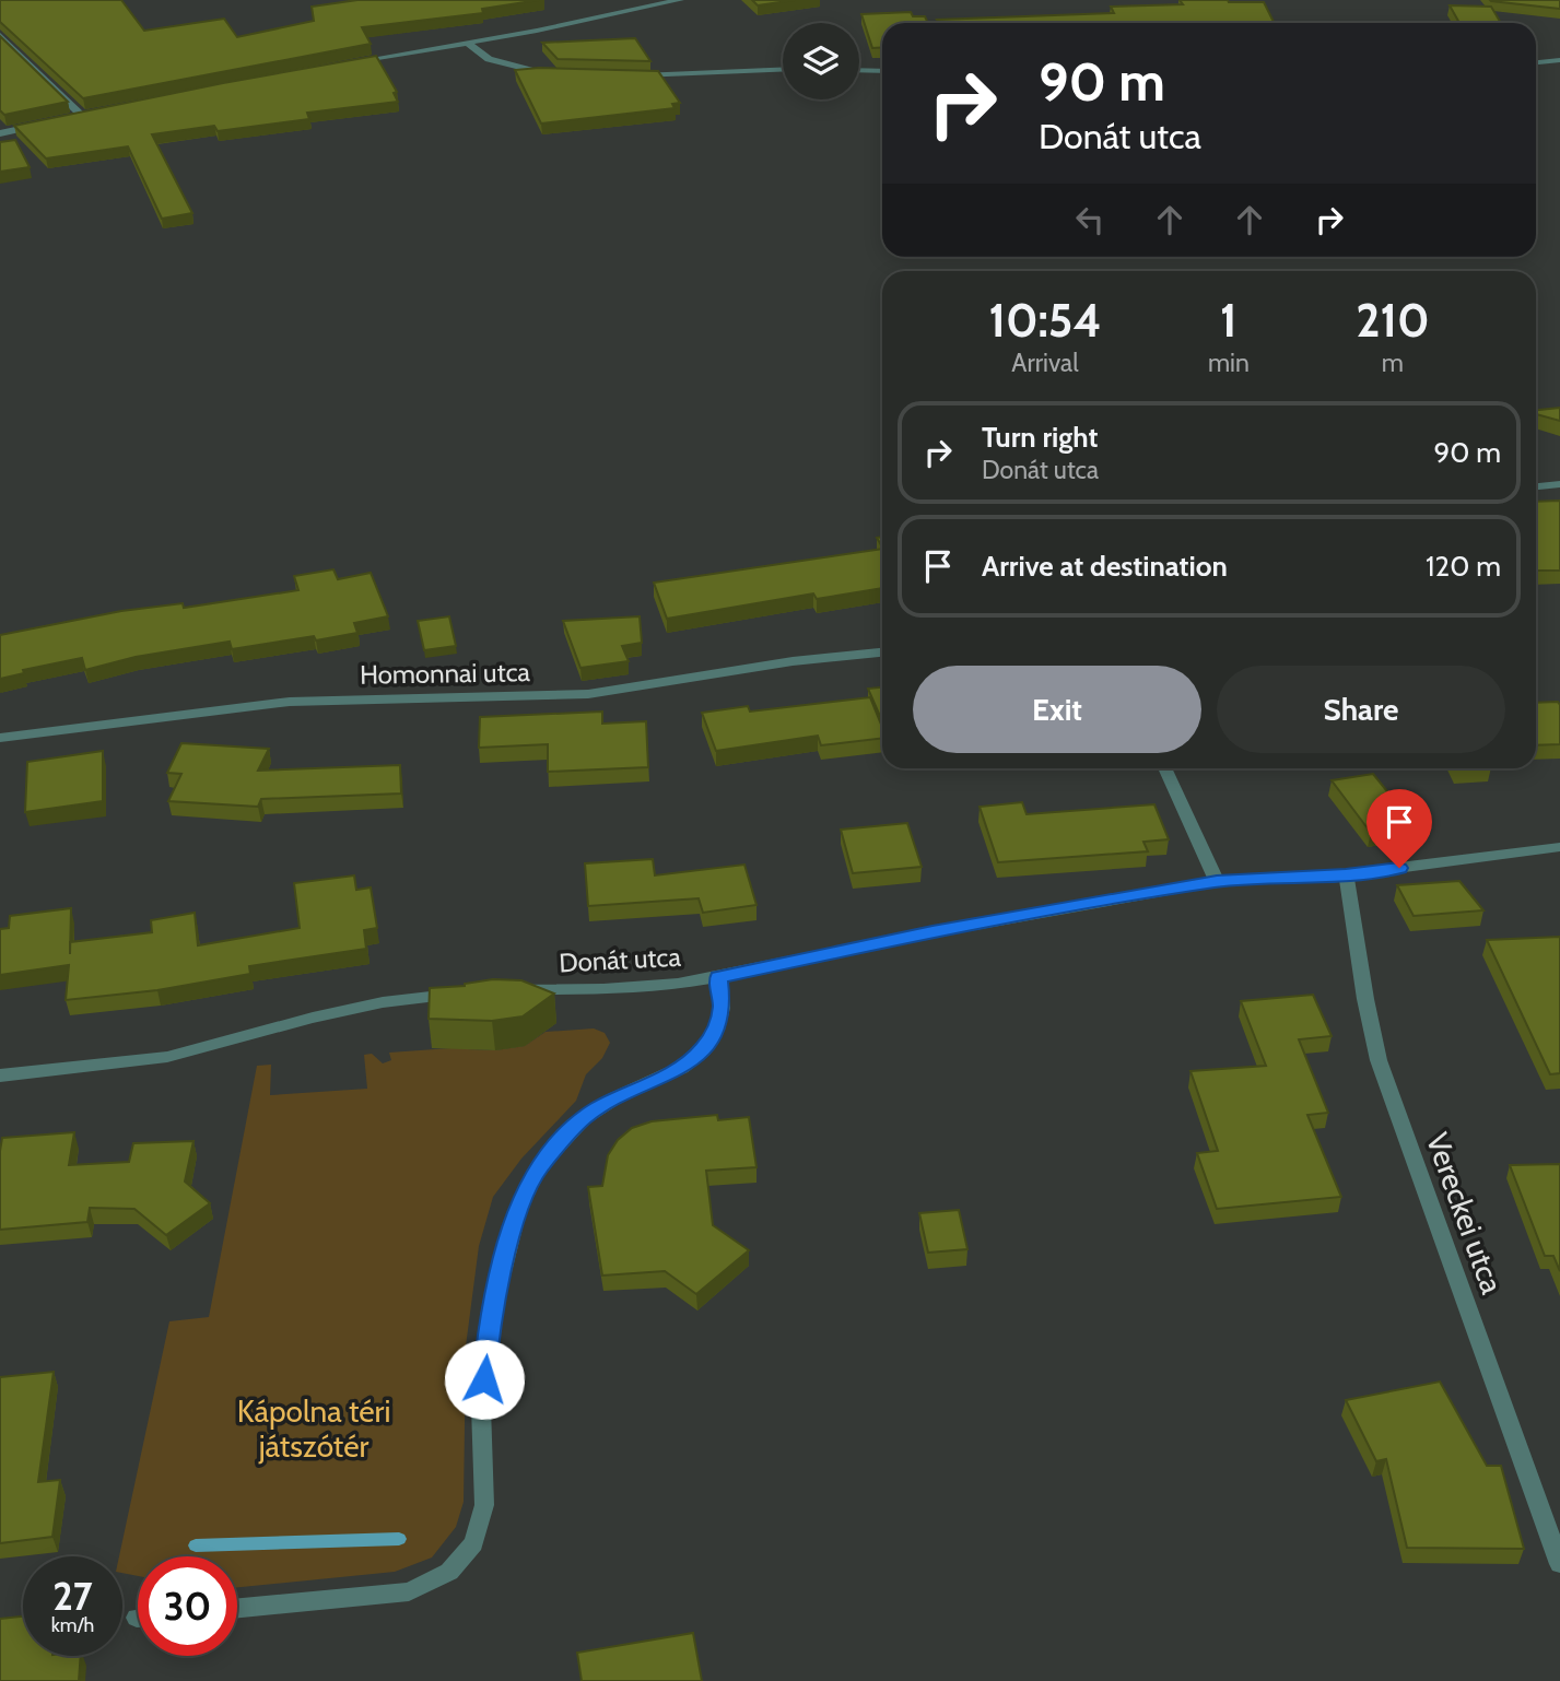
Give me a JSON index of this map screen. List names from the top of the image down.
{
  "streets": {
    "street": ["Homonnai utca", "Donát utca", "Vereckei utca"]
  },
  "crossings": [
    ["Donát utca", "Vereckei utca"]
  ],
  "parks": ["Kápolna téri játszótér"],
  "page": {
    "turn": ["90 m", "Donát utca"],
    "eta": [
      "10:54",
      "Arrival",
      "1",
      "min",
      "210",
      "m"
    ],
    "list": [
      {
        "name": "Turn right",
        "note": "Donát utca",
        "value": "90 m"
      },
      {
        "name": "Arrive at destination",
        "value": "120 m"
      }
    ],
    "buttons": ["Exit", "Share"],
    "speed": "27 km/h",
    "limit": "30"
  }
}
